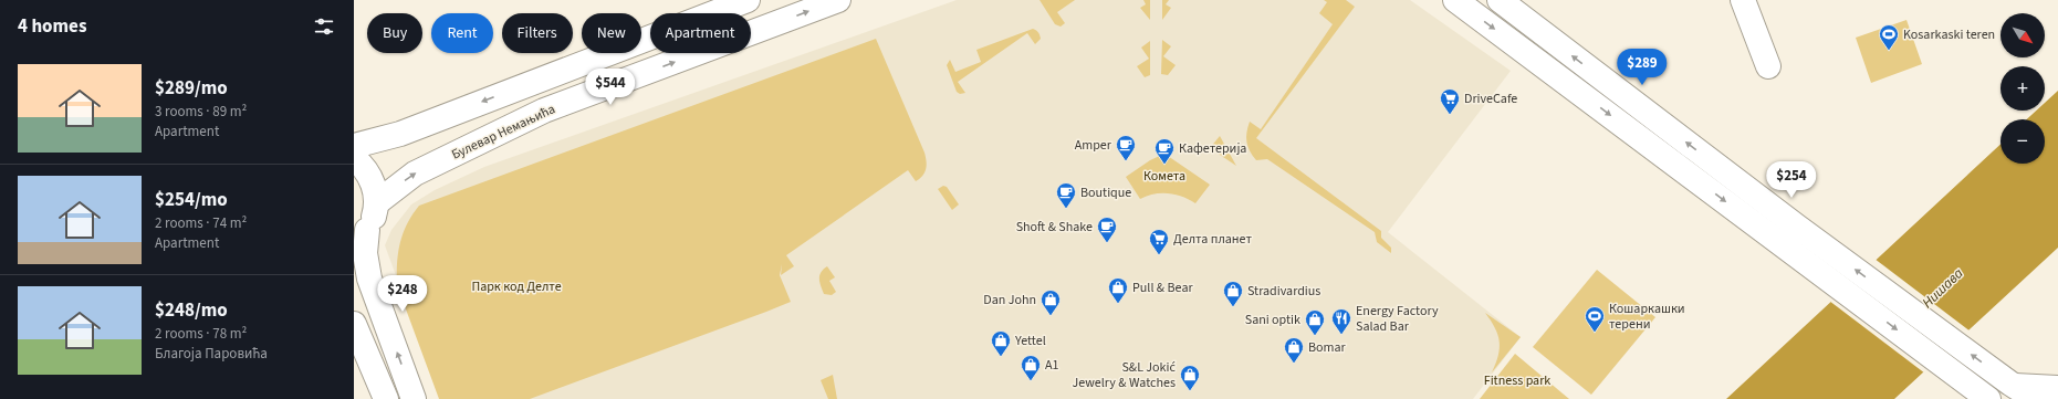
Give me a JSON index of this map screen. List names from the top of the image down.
{
  "streets": {
    "street": ["Булевар Немањића"]
  },
  "water": ["Нишава"],
  "parks": ["Комета", "Парк код Делте", "Fitness park"],
  "places": {
    "sports": ["Kosarkaski teren", "Кошаркашки терени"],
    "supermarket": ["DriveCafe", "Делта планет"],
    "cafe": [
      "Amper",
      "Кафетерија",
      "Boutique",
      "Shoft & Shake"
    ],
    "shop": [
      "Pull & Bear",
      "Stradivardius",
      "Dan John",
      "Sani optik",
      "Yettel",
      "Bomar",
      "A1",
      "S&L Jokić Jewelry & Watches"
    ],
    "restaurant": ["Energy Factory Salad Bar"]
  },
  "north": "bottom right",
  "page": {
    "heading": "4 homes",
    "map_buttons": ["+", "−"],
    "chip": [
      "Buy",
      "Rent",
      "Filters",
      "New",
      "Apartment"
    ],
    "price": [
      "$289",
      "$544",
      "$254",
      "$248"
    ],
    "list": [
      {
        "name": "$289/mo",
        "note": "3 rooms · 89 m² · Apartment"
      },
      {
        "name": "$254/mo",
        "note": "2 rooms · 74 m² · Apartment"
      },
      {
        "name": "$248/mo",
        "note": "2 rooms · 78 m² · Благоја Паровића"
      }
    ]
  }
}
